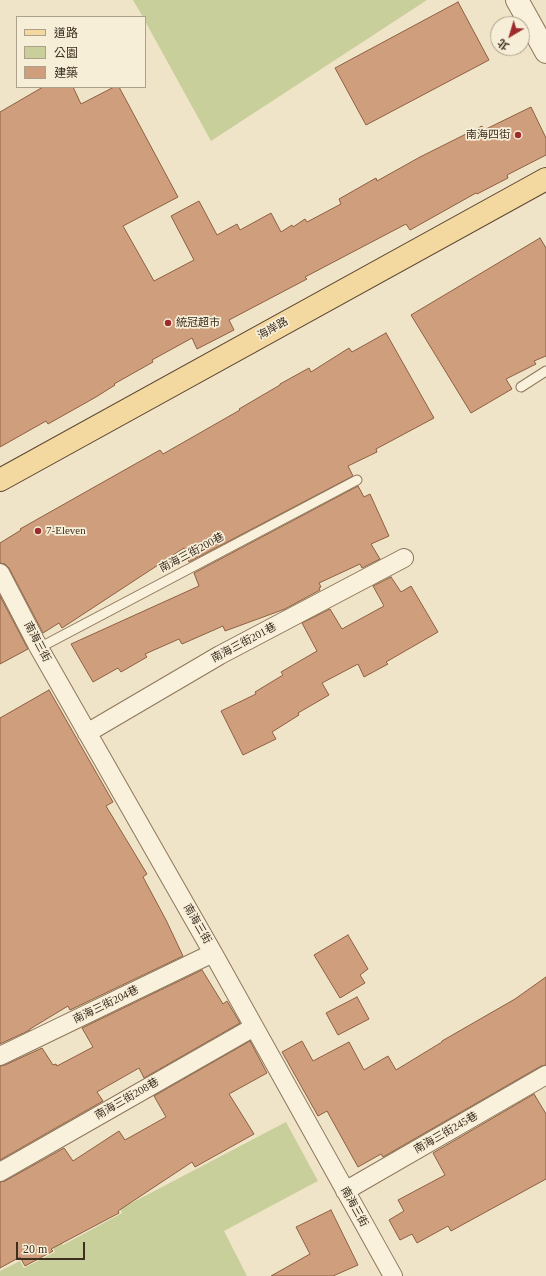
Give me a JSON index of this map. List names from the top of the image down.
{
  "streets": {
    "main road": ["海岸路"],
    "street": [
      "南海三街",
      "南海三街201巷",
      "南海三街204巷",
      "南海三街208巷",
      "南海三街245巷"
    ],
    "lane": ["南海三街200巷"]
  },
  "crossings": [
    ["南海三街200巷", "南海三街"],
    ["南海三街", "南海三街201巷"],
    ["南海三街", "南海三街204巷"],
    ["南海三街", "南海三街208巷"],
    ["南海三街", "南海三街245巷"]
  ],
  "places": ["南海四街", "統冠超市", "7-Eleven"],
  "legend": ["道路", "公園", "建築"],
  "scale_bar": "20 m",
  "north": "bottom left"
}
